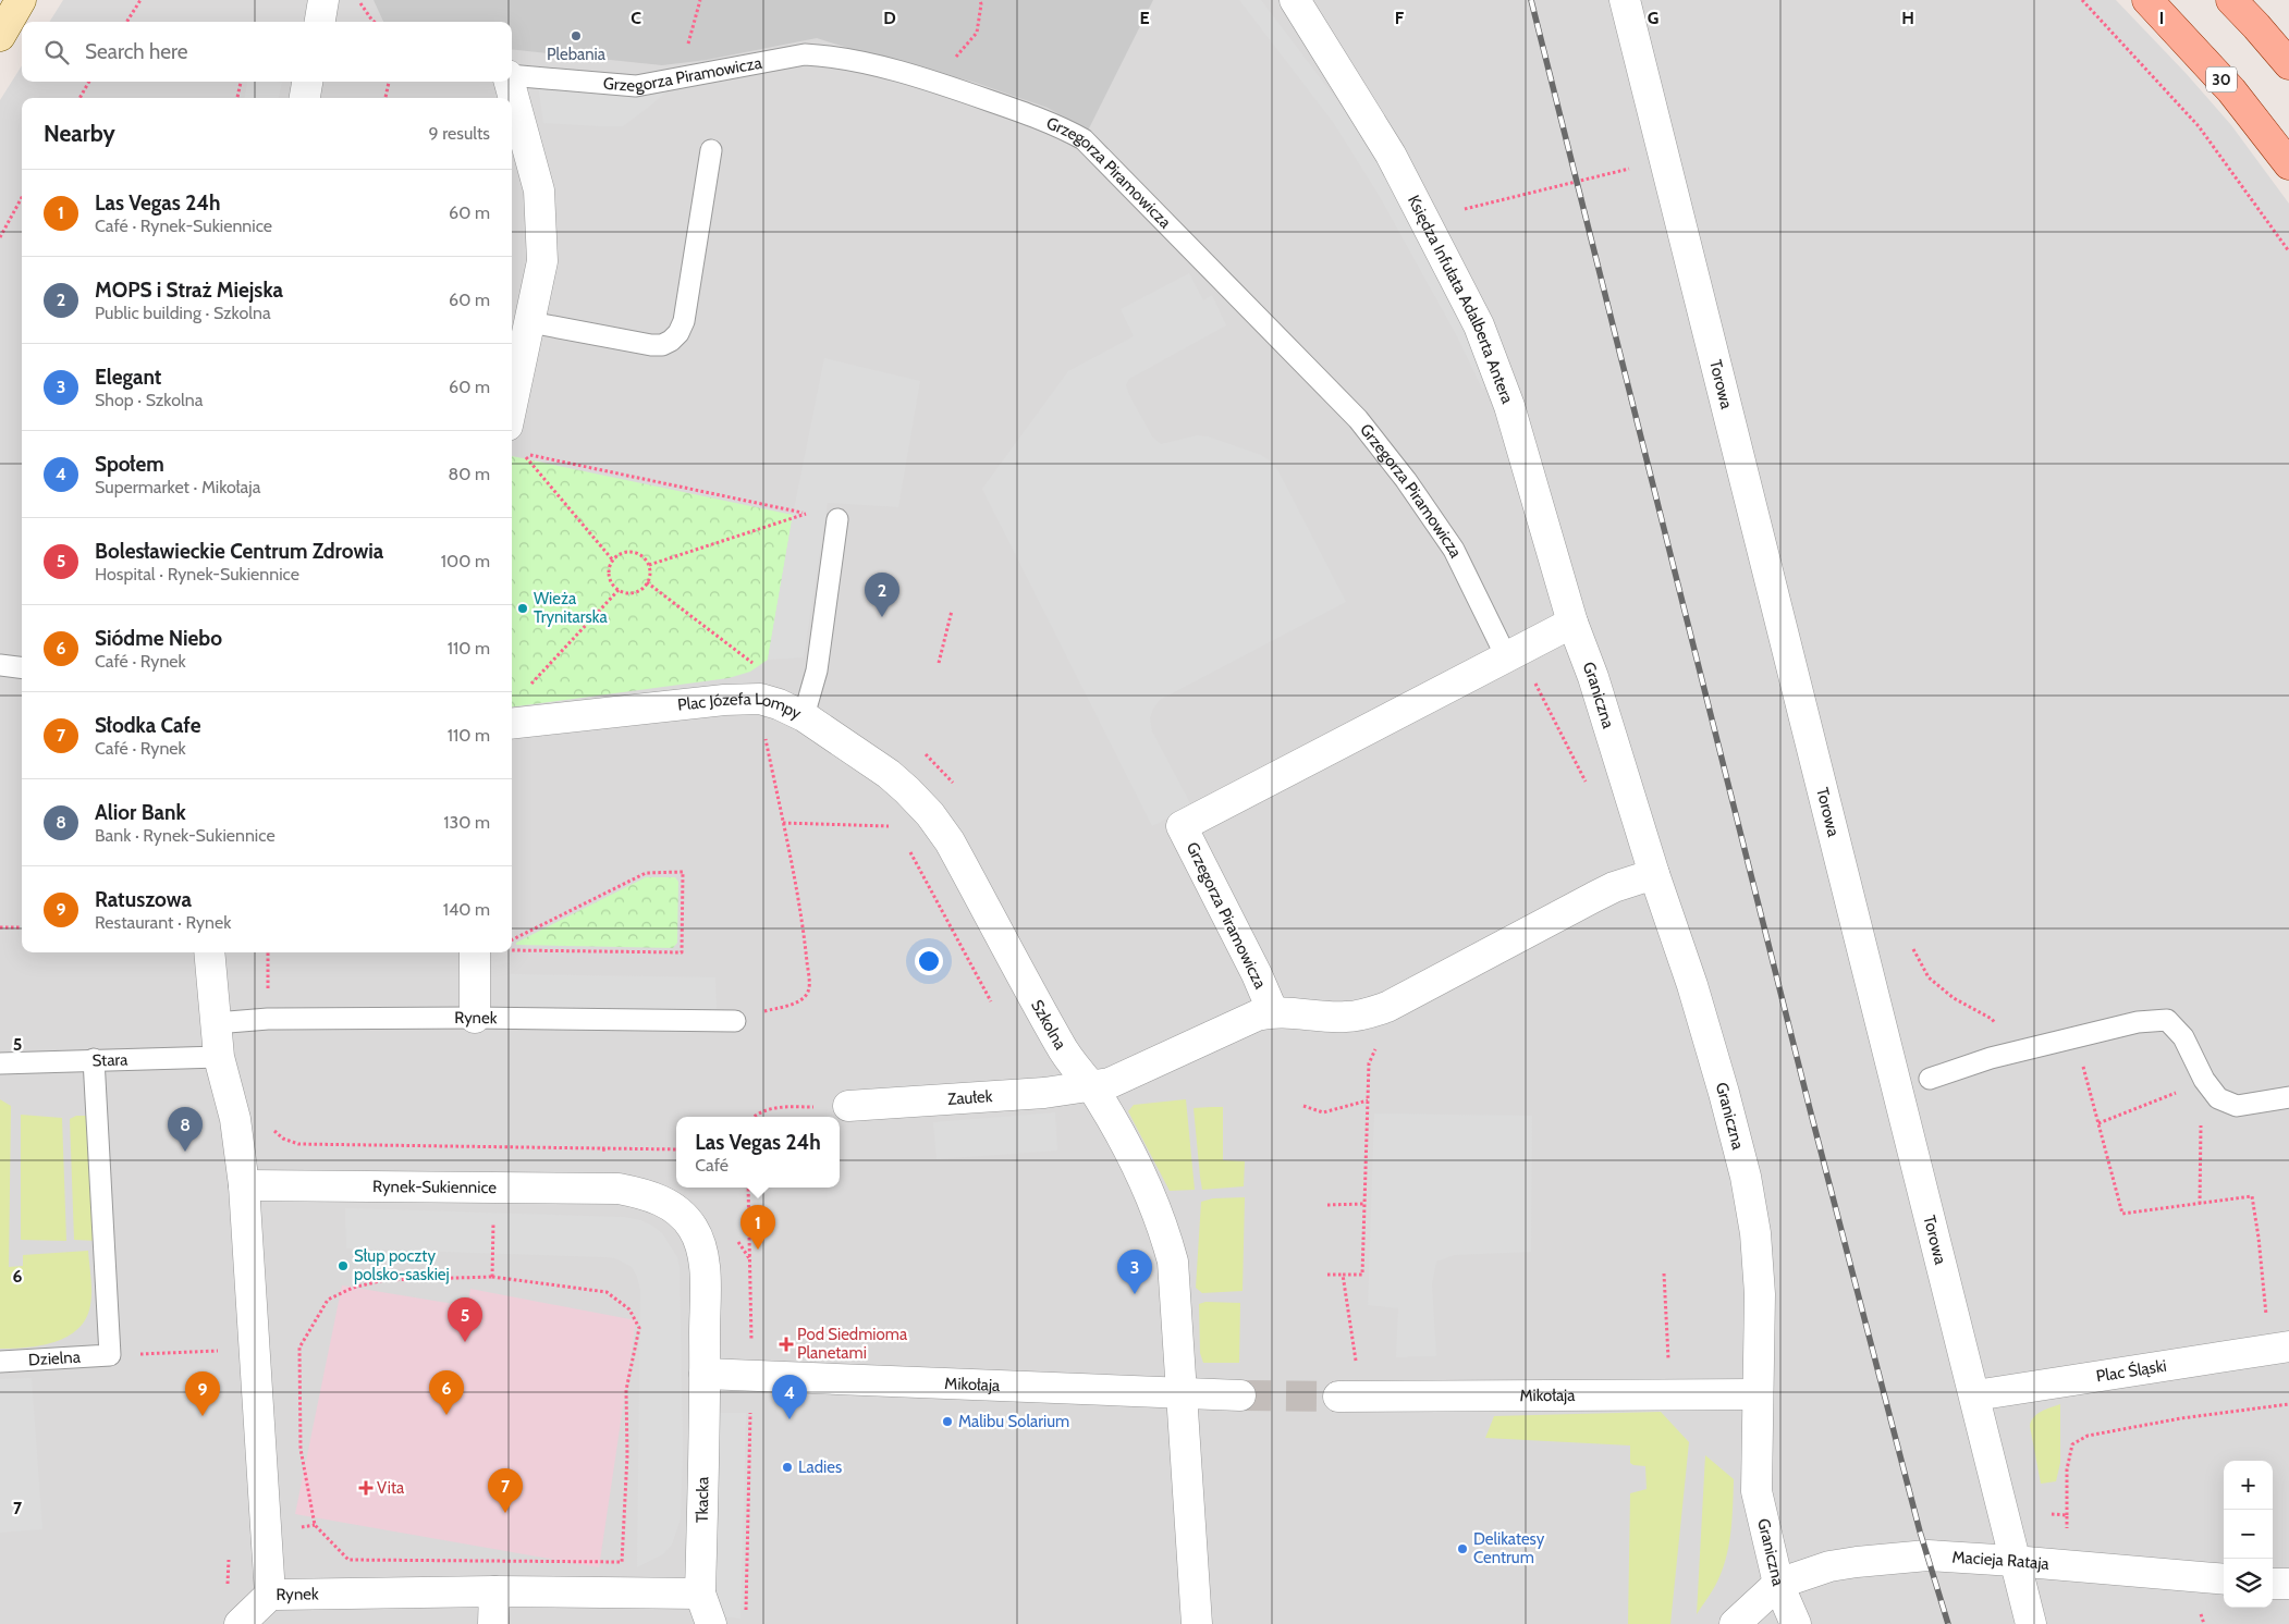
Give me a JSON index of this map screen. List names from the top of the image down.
{
  "streets": {
    "main road": ["30"],
    "street": [
      "Grzegorza Piramowicza",
      "Księdza Infułata Adalberta Antera",
      "Torowa",
      "Graniczna",
      "Plac Józefa Lompy",
      "Rynek",
      "Szkolna",
      "Zaułek",
      "Rynek-Sukiennice",
      "Plac Śląski",
      "Mikołaja",
      "Tkacka",
      "Macieja Rataja"
    ],
    "lane": ["Stara", "Dzielna"]
  },
  "crossings": [
    ["Grzegorza Piramowicza", "Księdza Infułata Adalberta Antera"],
    ["Grzegorza Piramowicza", "Graniczna"],
    ["Grzegorza Piramowicza", "Szkolna"],
    ["Grzegorza Piramowicza", "Zaułek"],
    ["Księdza Infułata Adalberta Antera", "Graniczna"],
    ["Torowa", "Plac Śląski"],
    ["Torowa", "Macieja Rataja"],
    ["Graniczna", "Mikołaja"],
    ["Graniczna", "Macieja Rataja"],
    ["Plac Józefa Lompy", "Szkolna"],
    ["Rynek", "Rynek-Sukiennice"],
    ["Rynek", "Tkacka"],
    ["Szkolna", "Zaułek"],
    ["Szkolna", "Mikołaja"],
    ["Rynek-Sukiennice", "Mikołaja"],
    ["Rynek-Sukiennice", "Tkacka"],
    ["Mikołaja", "Tkacka"]
  ],
  "places": {
    "other": [
      "Plebania",
      "Wieża Trynitarska",
      "Słup poczty polsko-saskiej",
      "Malibu Solarium",
      "Ladies",
      "Delikatesy Centrum"
    ],
    "health": ["Pod Siedmioma Planetami", "Vita"]
  },
  "page": {
    "search": "Search here",
    "heading": ["Nearby", "9 results"],
    "list": [
      {
        "mark": "1",
        "name": "Las Vegas 24h",
        "note": "Café · Rynek-Sukiennice",
        "value": "60 m"
      },
      {
        "mark": "2",
        "name": "MOPS i Straż Miejska",
        "note": "Public building · Szkolna",
        "value": "60 m"
      },
      {
        "mark": "3",
        "name": "Elegant",
        "note": "Shop · Szkolna",
        "value": "60 m"
      },
      {
        "mark": "4",
        "name": "Społem",
        "note": "Supermarket · Mikołaja",
        "value": "80 m"
      },
      {
        "mark": "5",
        "name": "Bolesławieckie Centrum Zdrowia",
        "note": "Hospital · Rynek-Sukiennice",
        "value": "100 m"
      },
      {
        "mark": "6",
        "name": "Siódme Niebo",
        "note": "Café · Rynek",
        "value": "110 m"
      },
      {
        "mark": "7",
        "name": "Słodka Cafe",
        "note": "Café · Rynek",
        "value": "110 m"
      },
      {
        "mark": "8",
        "name": "Alior Bank",
        "note": "Bank · Rynek-Sukiennice",
        "value": "130 m"
      },
      {
        "mark": "9",
        "name": "Ratuszowa",
        "note": "Restaurant · Rynek",
        "value": "140 m"
      }
    ],
    "pins": [
      "2",
      "8",
      "1",
      "3",
      "5",
      "6",
      "9",
      "4",
      "7"
    ],
    "popup": ["Las Vegas 24h", "Café"],
    "map_buttons": ["+", "−"]
  },
  "grid": {
    "columns": [
      "C",
      "D",
      "E",
      "F",
      "G",
      "H",
      "I"
    ],
    "rows": ["5", "6", "7"]
  }
}
